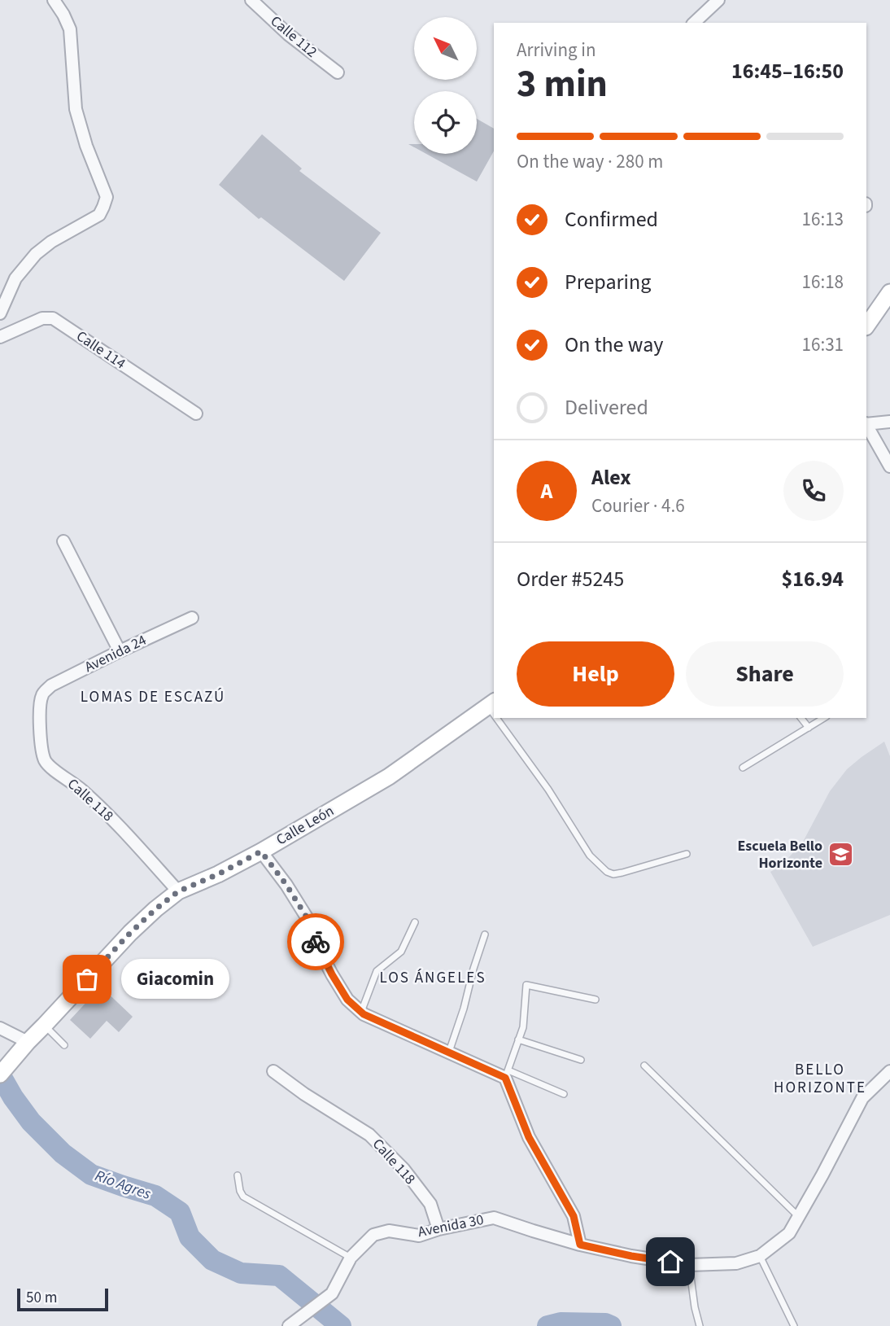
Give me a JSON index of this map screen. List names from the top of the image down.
{
  "streets": {
    "main road": ["Calle León"],
    "street": [
      "Calle 112",
      "Calle 114",
      "Avenida 24",
      "Calle 118",
      "Avenida 30"
    ]
  },
  "crossings": [
    ["Avenida 24", "Calle 118"],
    ["Calle 118", "Calle León"],
    ["Calle 118", "Avenida 30"]
  ],
  "districts": ["LOMAS DE ESCAZÚ", "LOS ÁNGELES", "BELLO HORIZONTE"],
  "water": ["Río Agres"],
  "places": {
    "school or university": ["Escuela Bello Horizonte"],
    "other": ["Giacomin"]
  },
  "scale_bar": "50 m",
  "north": "top left",
  "page": {
    "heading": ["3 min", "Arriving in", "16:45–16:50"],
    "panel": [
      "Alex",
      "Courier · 4.6",
      "Order #5245",
      "$16.94"
    ],
    "bar": "On the way · 280 m",
    "list": [
      ["Confirmed", "16:13"],
      ["Preparing", "16:18"],
      ["On the way", "16:31"],
      "Delivered"
    ],
    "round": "A",
    "buttons": ["Help", "Share"],
    "bubble": "Giacomin",
    "scale": "50 m"
  }
}
